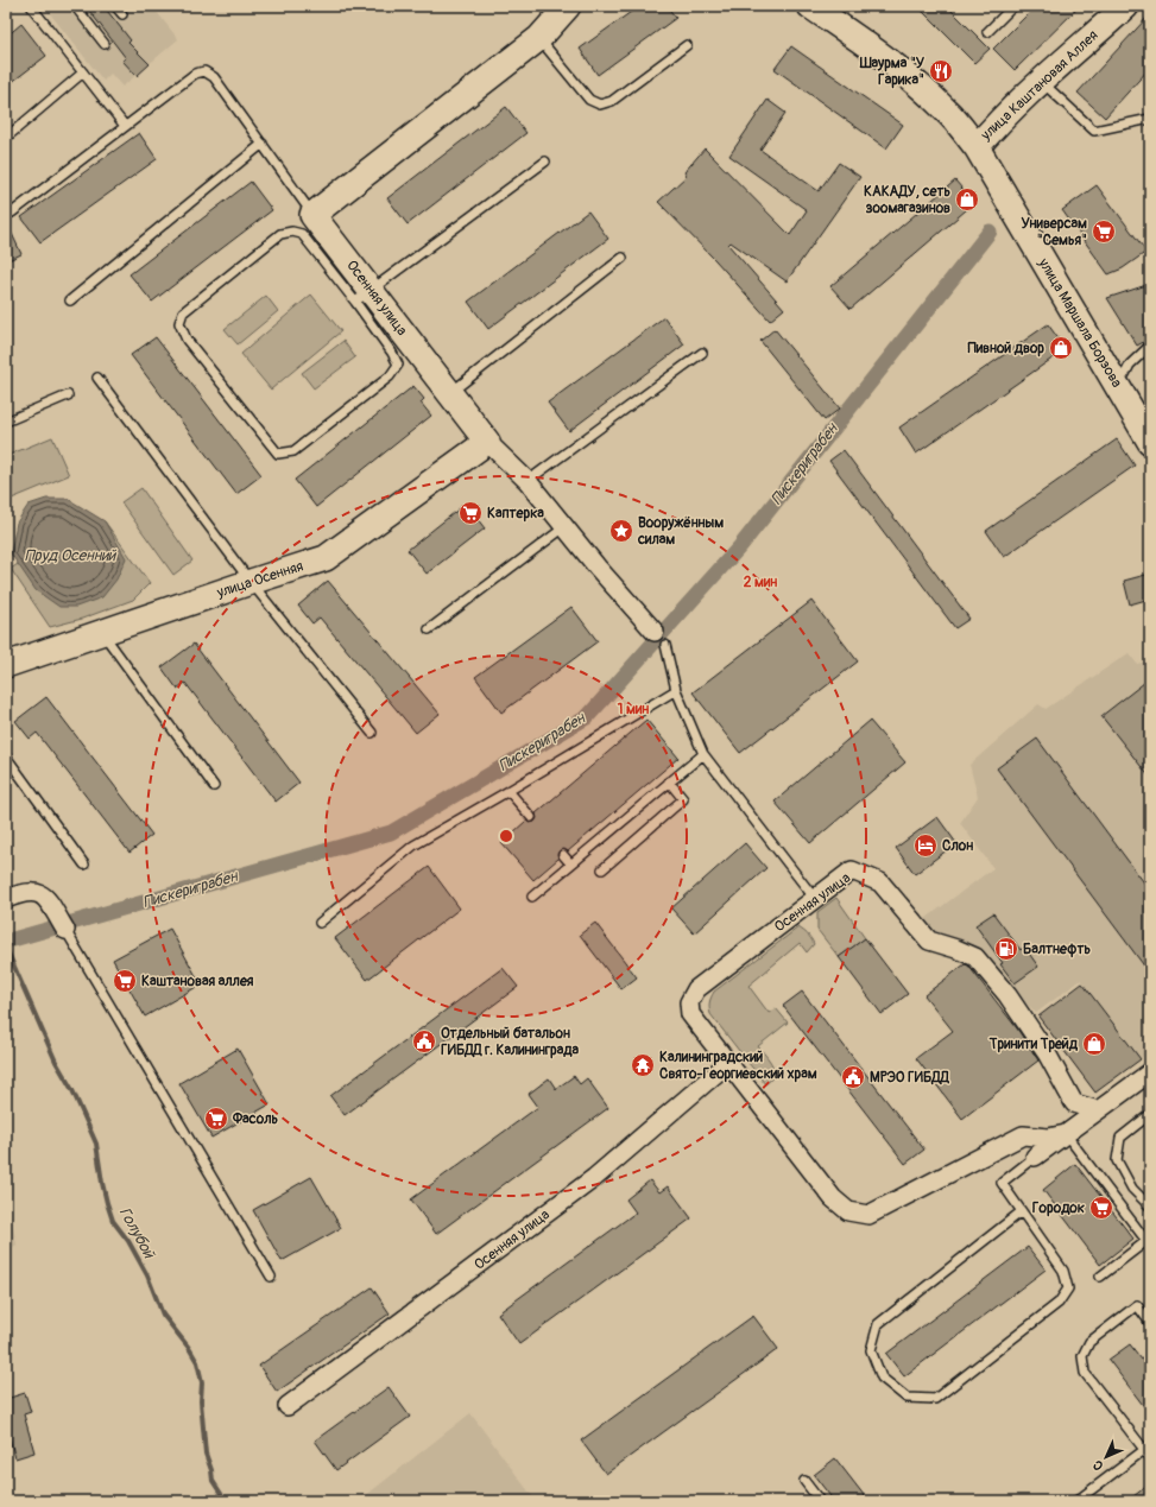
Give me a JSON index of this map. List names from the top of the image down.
{
  "streets": {
    "street": [
      "улица Каштановая Аллея",
      "Осенняя улица",
      "улица Маршала Борзова",
      "улица Осенняя"
    ]
  },
  "crossings": [
    ["улица Каштановая Аллея", "улица Маршала Борзова"],
    ["Осенняя улица", "улица Осенняя"]
  ],
  "water": ["Пискериграбен", "Пруд Осенний", "Голубой"],
  "places": {
    "restaurant": ["Шаурма \"У Гарика\""],
    "shop": ["КАКАДУ, сеть зоомагазинов", "Пивной двор", "Тринити Трейд"],
    "supermarket": [
      "Универсам \"Семья\"",
      "Каптерка",
      "Каштановая аллея",
      "Фасоль",
      "Городок"
    ],
    "place": ["Вооружённым силам"],
    "hotel": ["Слон"],
    "fuel station": ["Балтнефть"],
    "public building": ["Отдельный батальон ГИБДД г. Калининграда", "МРЭО ГИБДД"],
    "temple": ["Калининградский Свято-Георгиевский храм"]
  },
  "north": "bottom left",
  "rings": ["2 мин", "1 мин"]
}
